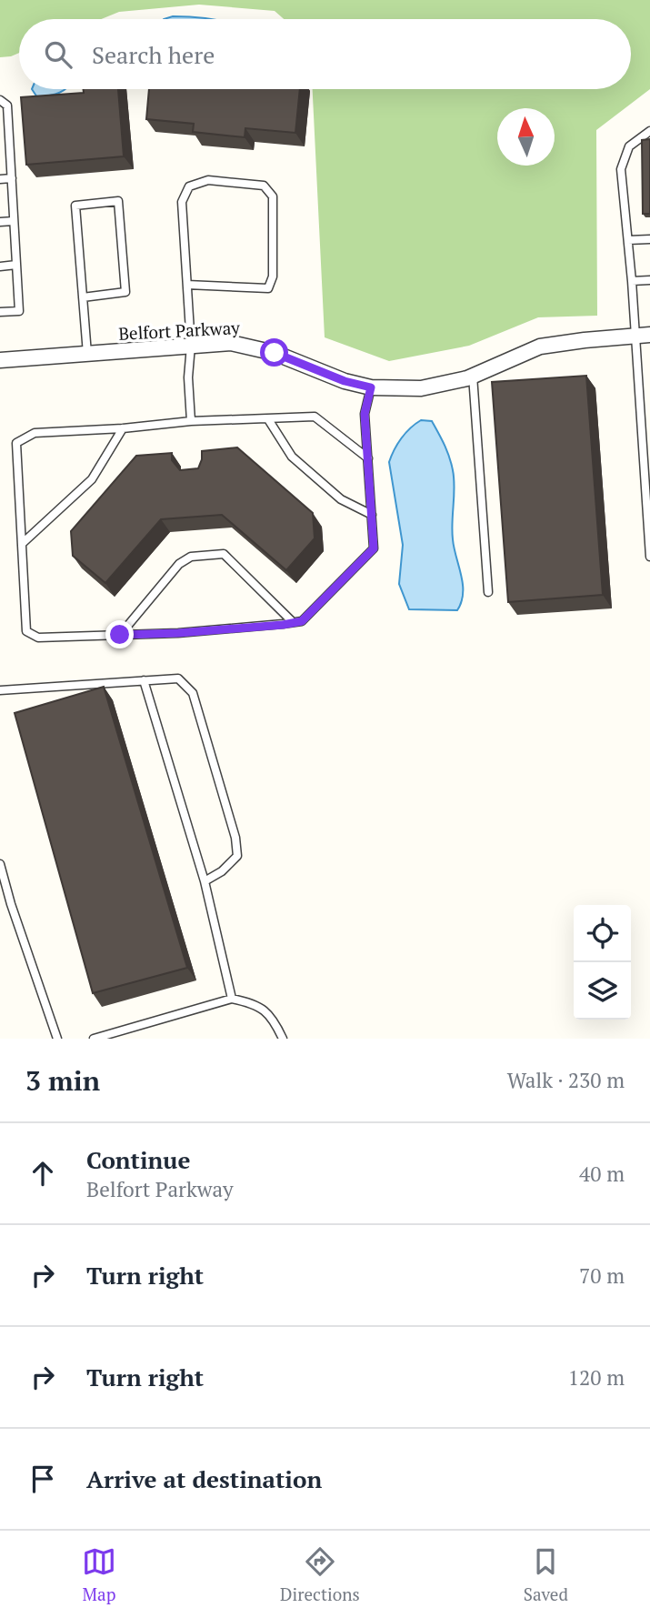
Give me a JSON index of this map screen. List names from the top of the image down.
{
  "streets": {
    "street": ["Belfort Parkway"]
  },
  "north": "top",
  "page": {
    "search": "Search here",
    "heading": ["3 min", "Walk · 230 m"],
    "list": [
      ["Continue", "Belfort Parkway", "40 m"],
      ["Turn right", "70 m"],
      ["Turn right", "120 m"],
      "Arrive at destination"
    ],
    "nav": ["Map", "Directions", "Saved"]
  }
}
